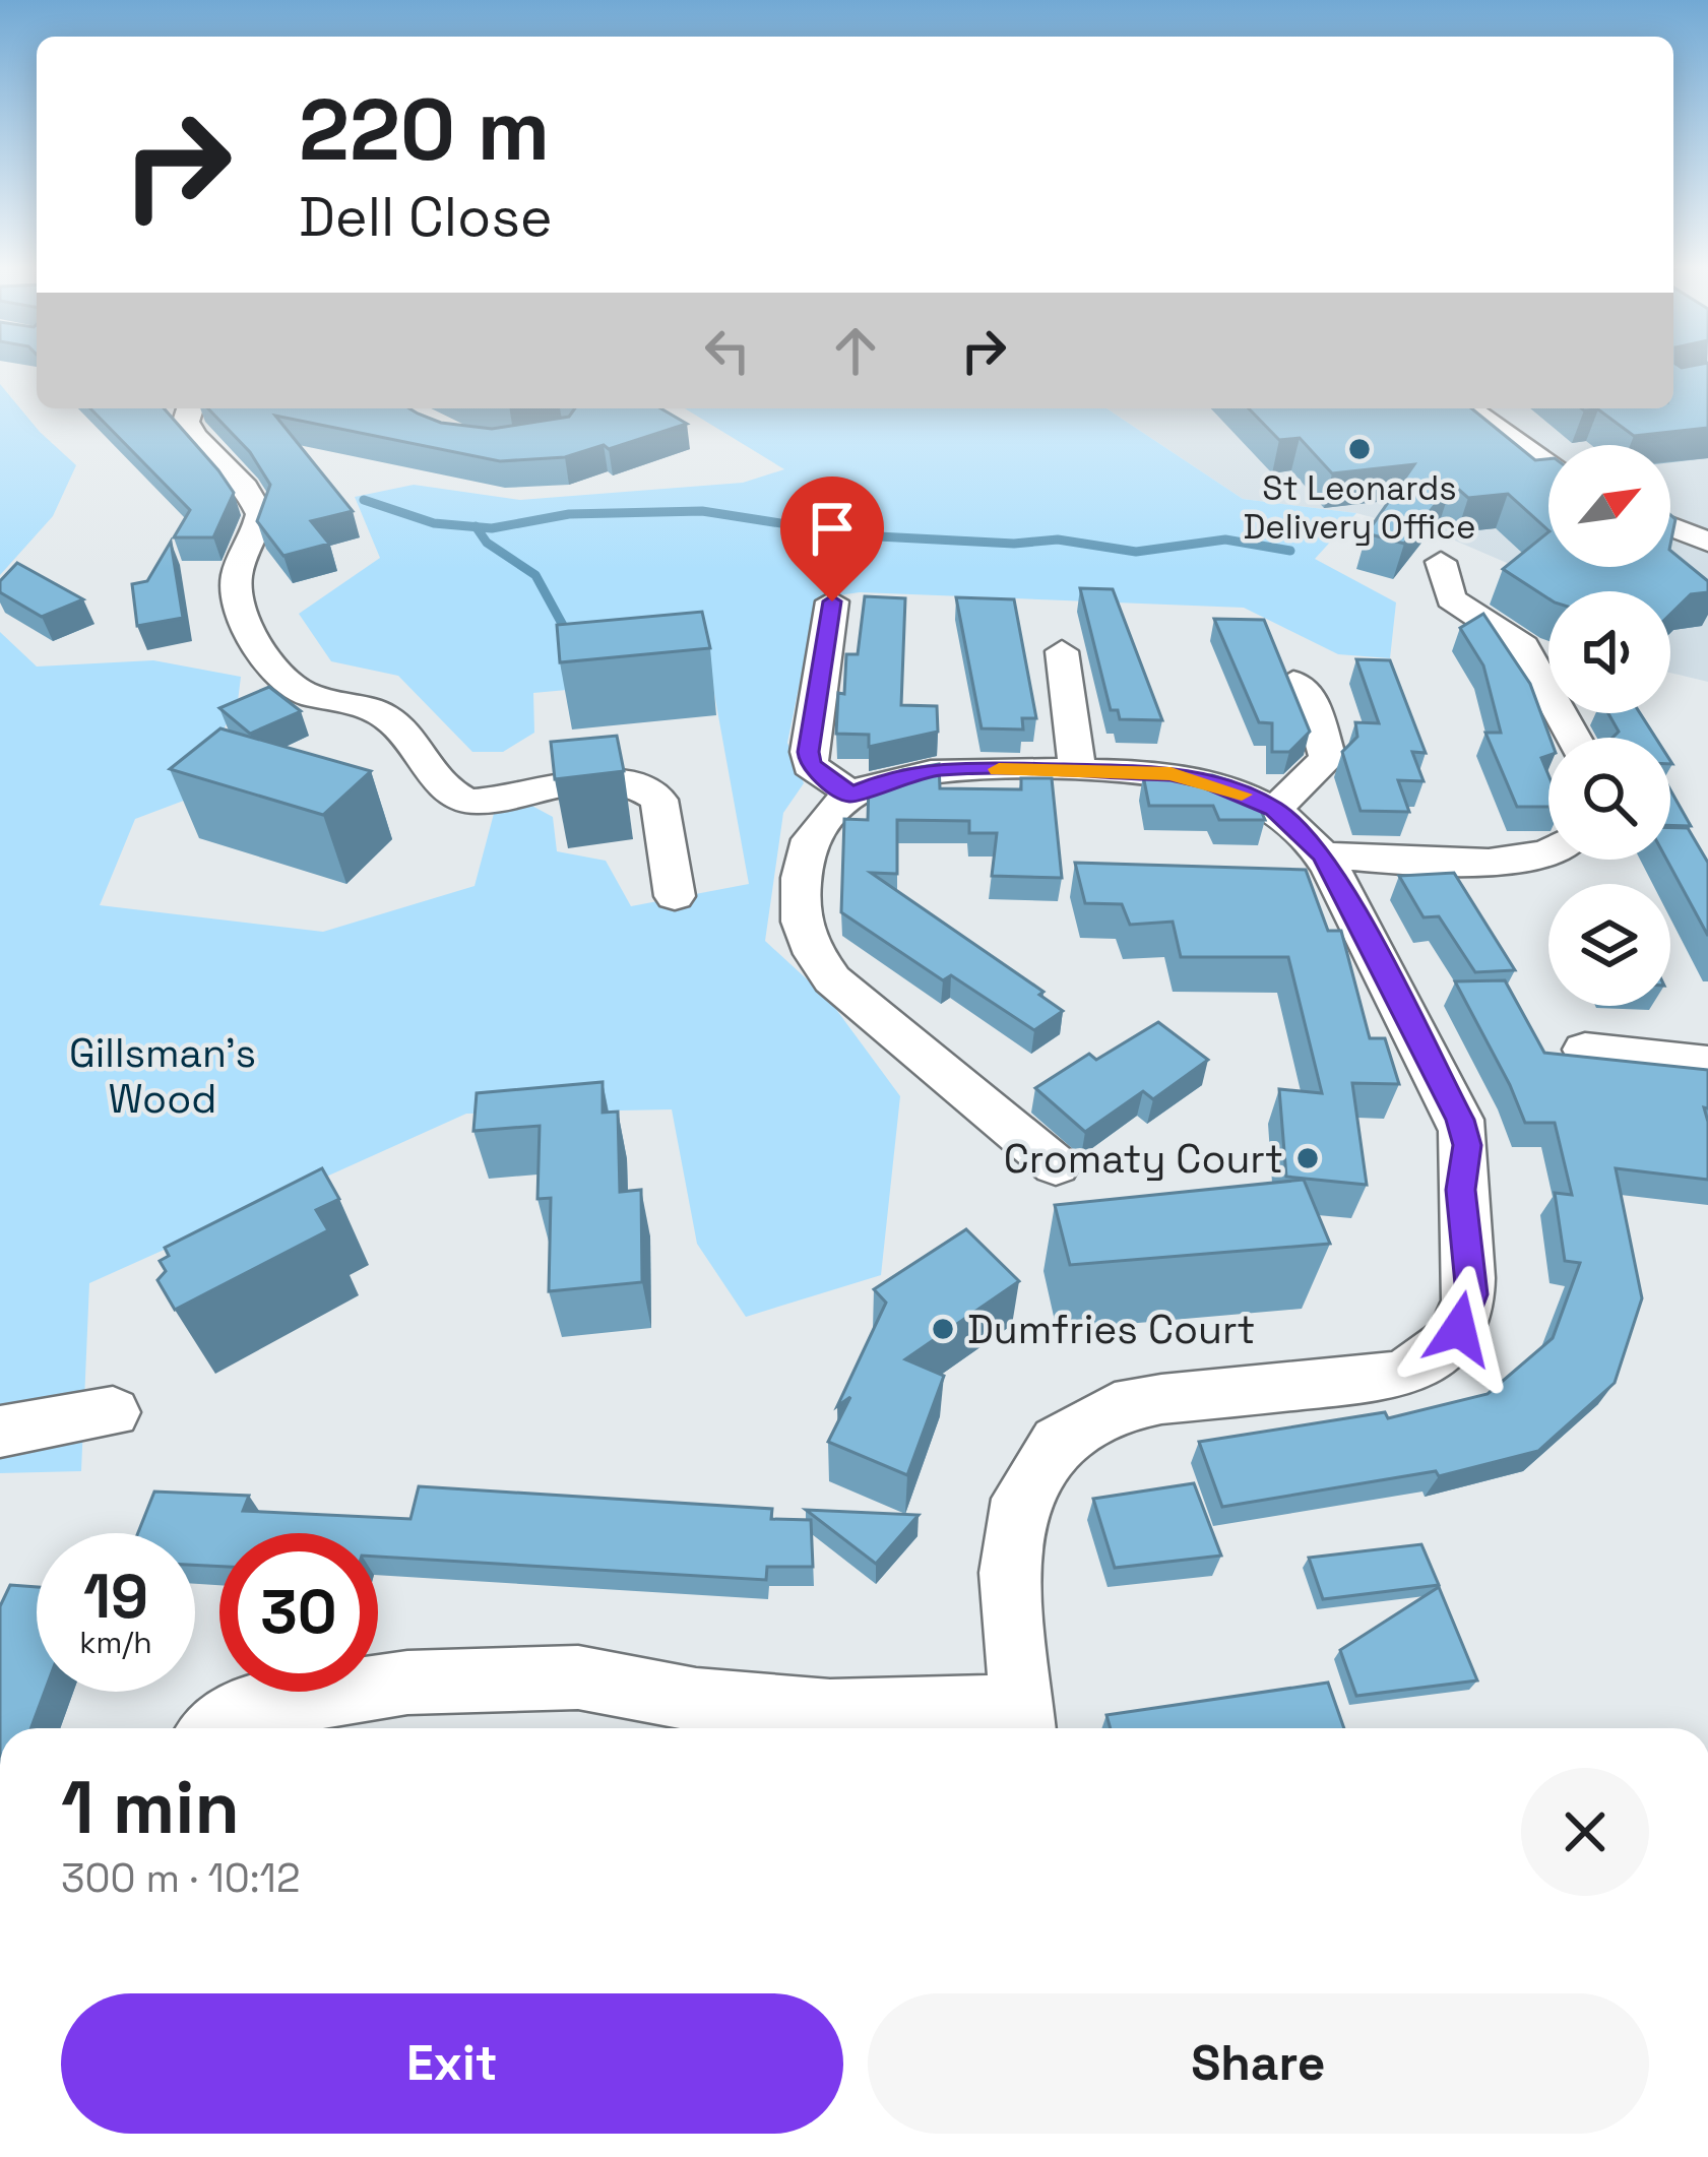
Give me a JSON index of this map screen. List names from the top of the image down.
{
  "parks": ["Gillsman's Wood"],
  "places": ["St Leonards Delivery Office", "Cromaty Court", "Dumfries Court"],
  "north": "top right",
  "page": {
    "turn": ["220 m", "Dell Close"],
    "speed": "19 km/h",
    "limit": "30",
    "heading": ["1 min", "300 m · 10:12"],
    "buttons": ["Exit", "Share"]
  }
}
